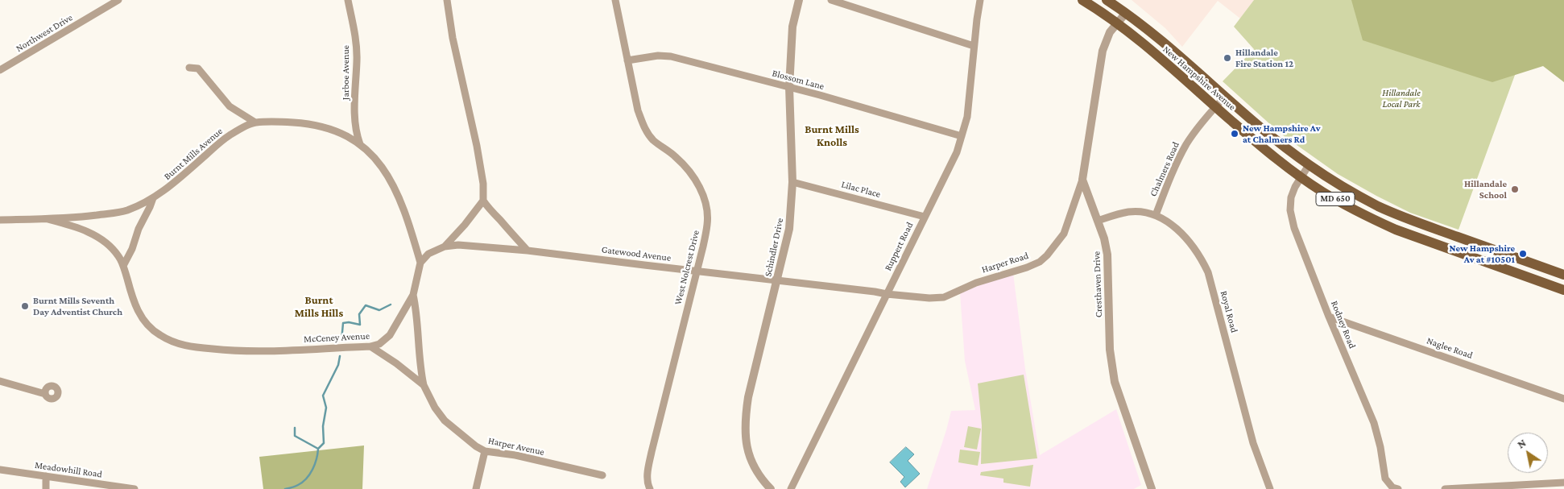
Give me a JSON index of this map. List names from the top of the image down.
{
  "streets": {
    "main road": ["New Hampshire Avenue", "MD 650"],
    "street": [
      "Northwest Drive",
      "Jarboe Avenue",
      "Blossom Lane",
      "Burnt Mills Avenue",
      "Chalmers Road",
      "Lilac Place",
      "Ruppert Road",
      "Schindler Drive",
      "Gatewood Avenue",
      "Harper Road",
      "West Nolcrest Drive",
      "Cresthaven Drive",
      "Royal Road",
      "Rodney Road",
      "McCeney Avenue",
      "Naglee Road",
      "Harper Avenue",
      "Meadowhill Road"
    ]
  },
  "crossings": [
    ["Jarboe Avenue", "Burnt Mills Avenue"],
    ["New Hampshire Avenue", "Chalmers Road"],
    ["New Hampshire Avenue", "Cresthaven Drive"],
    ["New Hampshire Avenue", "Rodney Road"],
    ["Blossom Lane", "Ruppert Road"],
    ["Blossom Lane", "Schindler Drive"],
    ["Blossom Lane", "West Nolcrest Drive"],
    ["Burnt Mills Avenue", "McCeney Avenue"],
    ["Chalmers Road", "Royal Road"],
    ["Lilac Place", "Ruppert Road"],
    ["Lilac Place", "Schindler Drive"],
    ["Ruppert Road", "Gatewood Avenue"],
    ["Ruppert Road", "Harper Road"],
    ["Schindler Drive", "Gatewood Avenue"],
    ["Gatewood Avenue", "Harper Road"],
    ["Gatewood Avenue", "West Nolcrest Drive"],
    ["Harper Road", "Cresthaven Drive"],
    ["Cresthaven Drive", "Royal Road"],
    ["Rodney Road", "Naglee Road"],
    ["McCeney Avenue", "Harper Avenue"]
  ],
  "districts": ["Burnt Mills Knolls", "Burnt Mills Hills"],
  "parks": ["Hillandale Local Park"],
  "places": [
    "Hillandale Fire Station 12",
    "New Hampshire Av at Chalmers Rd",
    "Hillandale School",
    "New Hampshire Av at #10501",
    "Burnt Mills Seventh Day Adventist Church"
  ],
  "north": "top left"
}
